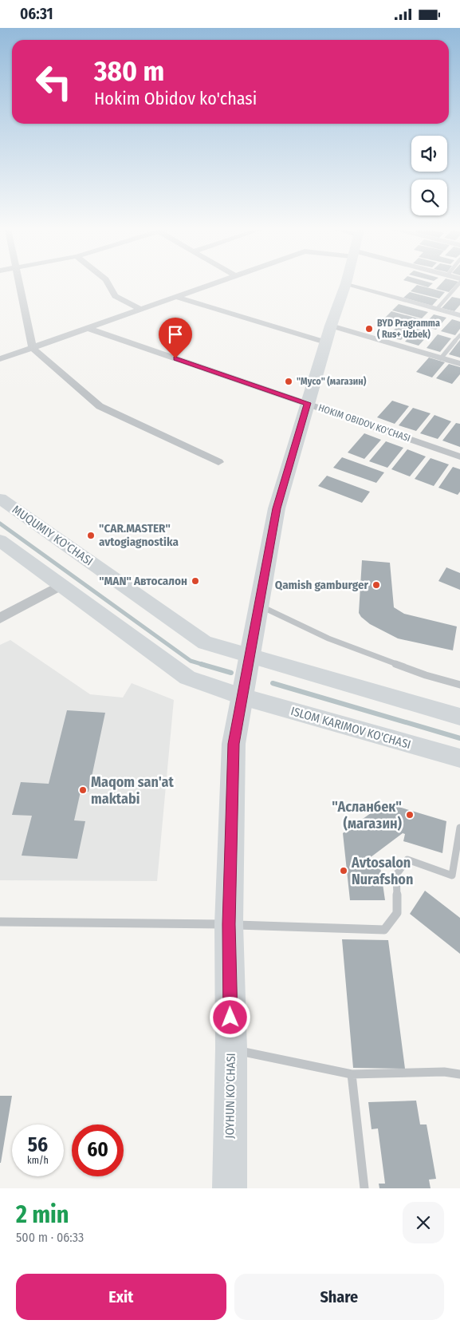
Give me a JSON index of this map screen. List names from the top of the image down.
{
  "streets": {
    "main road": ["MUQUMIY KO'CHASI", "ISLOM KARIMOV KO'CHASI", "JOYHUN KO'CHASI"],
    "street": ["HOKIM OBIDOV KO'CHASI"]
  },
  "crossings": [
    ["HOKIM OBIDOV KO'CHASI", "JOYHUN KO'CHASI"],
    ["MUQUMIY KO'CHASI", "JOYHUN KO'CHASI"],
    ["ISLOM KARIMOV KO'CHASI", "JOYHUN KO'CHASI"]
  ],
  "places": [
    "BYD Pragramma ( Rus+ Uzbek)",
    "\"Мусо\" (магазин)",
    "\"CAR.MASTER\" avtogiagnostika",
    "\"MAN\" Автосалон",
    "Qamish gamburger",
    "Maqom san'at maktabi",
    "\"Асланбек\" (магазин)",
    "Avtosalon Nurafshon"
  ],
  "page": {
    "status": "06:31",
    "turn": ["380 m", "Hokim Obidov ko'chasi"],
    "speed": "56 km/h",
    "limit": "60",
    "heading": ["2 min", "500 m · 06:33"],
    "buttons": ["Exit", "Share"]
  }
}
